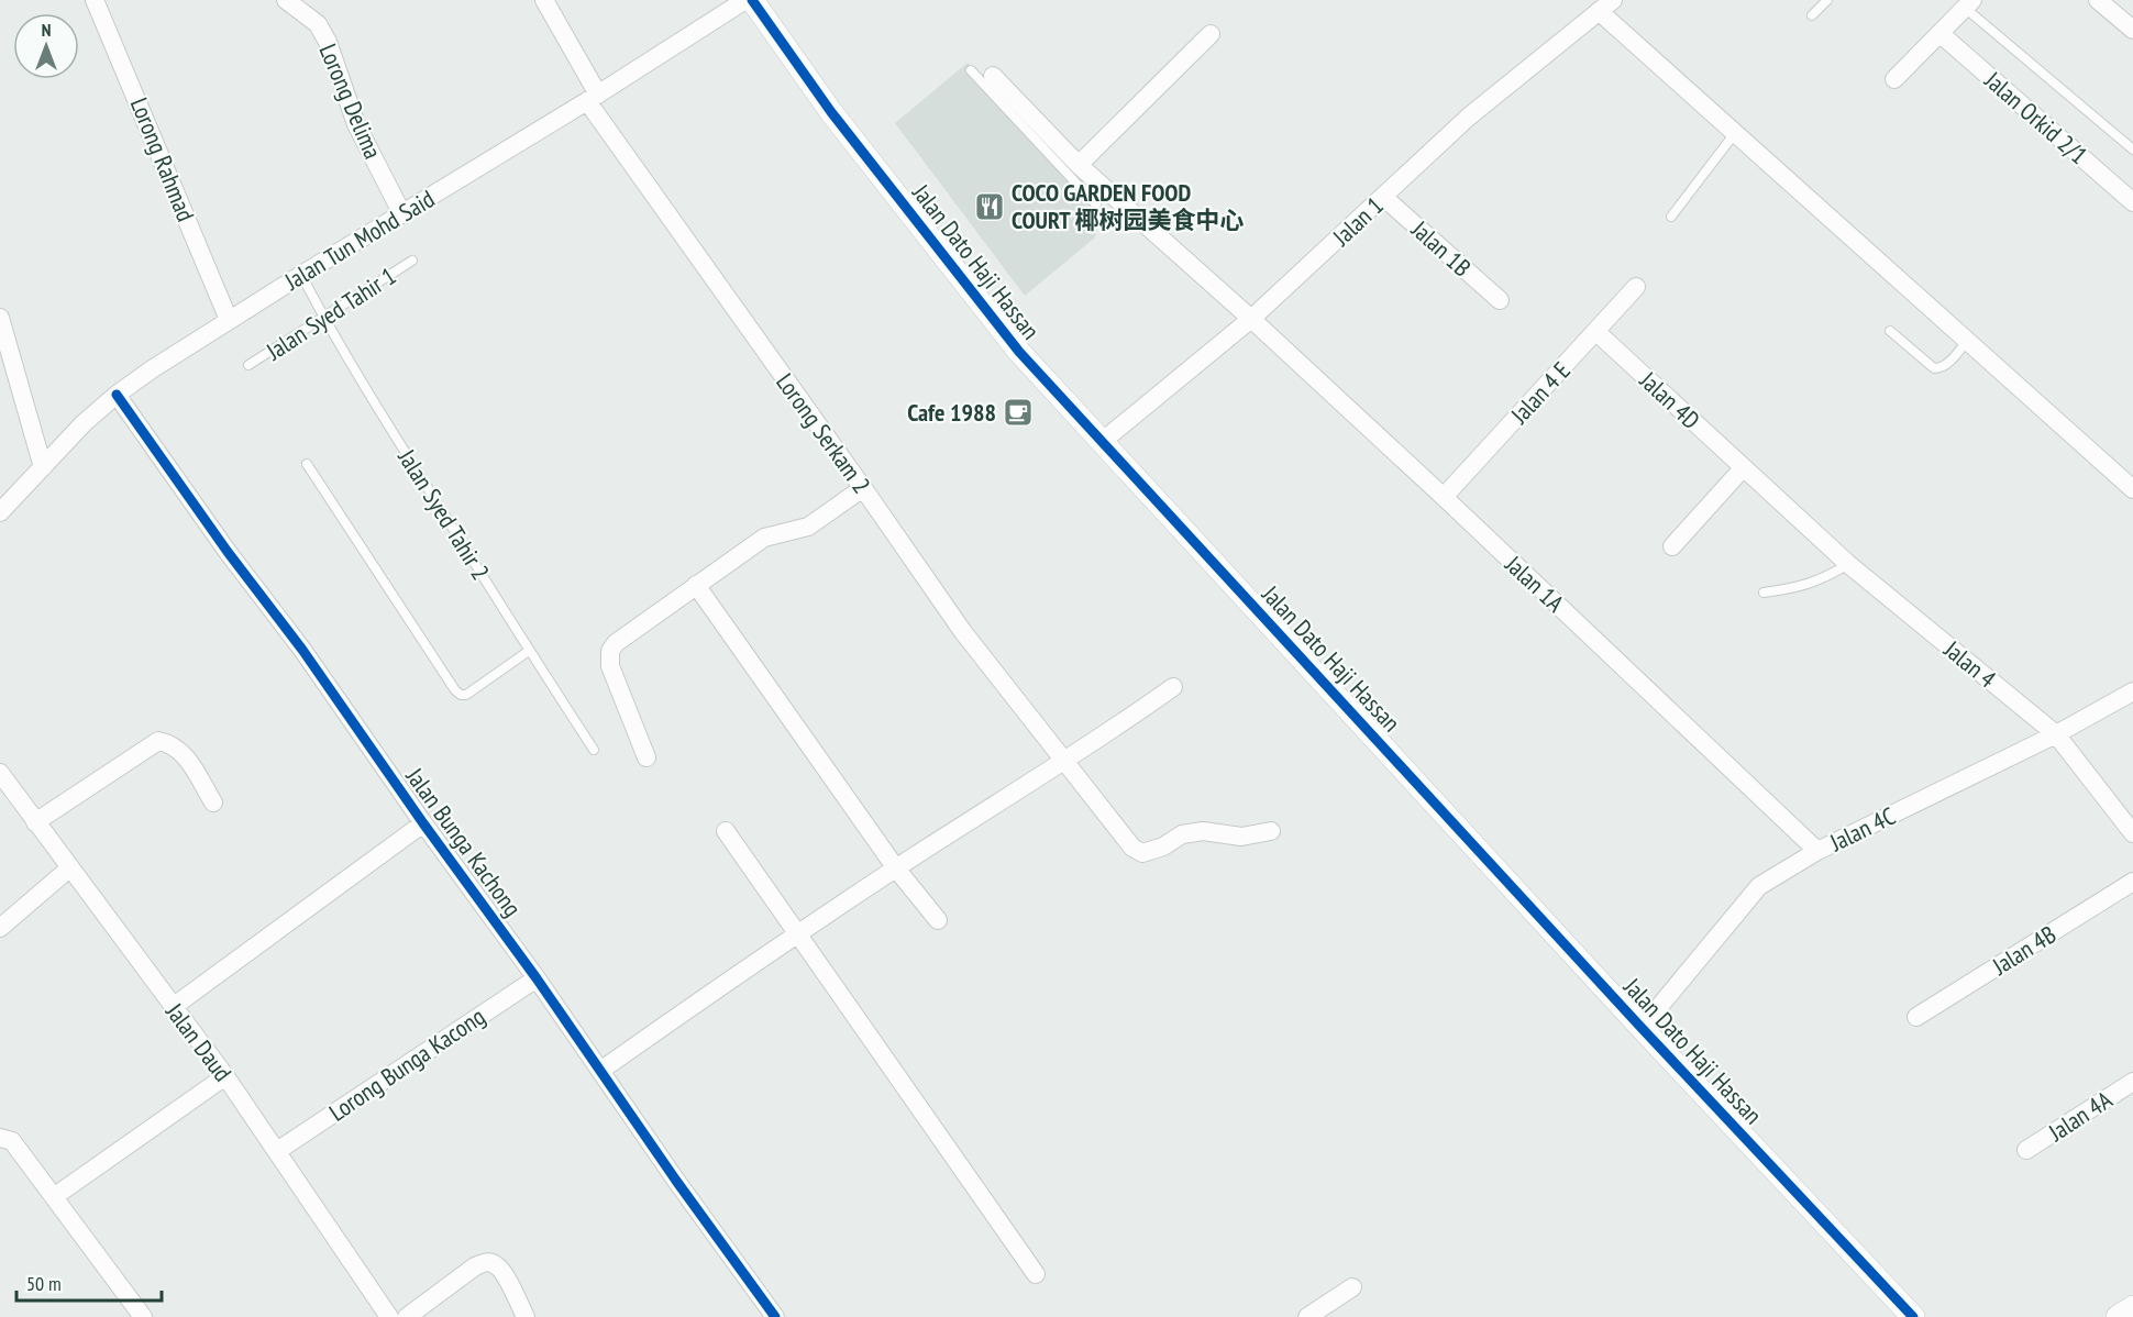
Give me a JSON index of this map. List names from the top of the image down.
{
  "streets": {
    "street": [
      "Lorong Delima",
      "Jalan Orkid 2/1",
      "Lorong Rahmad",
      "Jalan 1",
      "Jalan Tun Mohd Said",
      "Jalan 1B",
      "Jalan Dato Haji Hassan",
      "Jalan 4 E",
      "Jalan 4D",
      "Lorong Serkam 2",
      "Jalan 1A",
      "Jalan 4",
      "Jalan 4C",
      "Jalan Bunga Kachong",
      "Jalan 4B",
      "Jalan Daud",
      "Lorong Bunga Kacong",
      "Jalan 4A"
    ],
    "lane": ["Jalan Syed Tahir 1", "Jalan Syed Tahir 2"]
  },
  "crossings": [
    ["Lorong Delima", "Jalan Tun Mohd Said"],
    ["Lorong Rahmad", "Jalan Tun Mohd Said"],
    ["Jalan 1", "Jalan 1B"],
    ["Jalan 1", "Jalan Dato Haji Hassan"],
    ["Jalan 1", "Jalan 1A"],
    ["Jalan Tun Mohd Said", "Lorong Serkam 2"],
    ["Jalan Tun Mohd Said", "Jalan Syed Tahir 2"],
    ["Jalan Tun Mohd Said", "Jalan Bunga Kachong"],
    ["Jalan Dato Haji Hassan", "Jalan 4C"],
    ["Jalan Syed Tahir 1", "Jalan Syed Tahir 2"],
    ["Jalan 4 E", "Jalan 4D"],
    ["Jalan 4 E", "Jalan 1A"],
    ["Jalan 4D", "Jalan 4"],
    ["Jalan 1A", "Jalan 4C"],
    ["Jalan 4", "Jalan 4C"],
    ["Jalan Bunga Kachong", "Lorong Bunga Kacong"],
    ["Jalan Daud", "Lorong Bunga Kacong"]
  ],
  "places": {
    "restaurant": ["COCO GARDEN FOOD COURT 椰树园美食中心"],
    "cafe": ["Cafe 1988"]
  },
  "scale_bar": "50 m",
  "north": "top"
}
